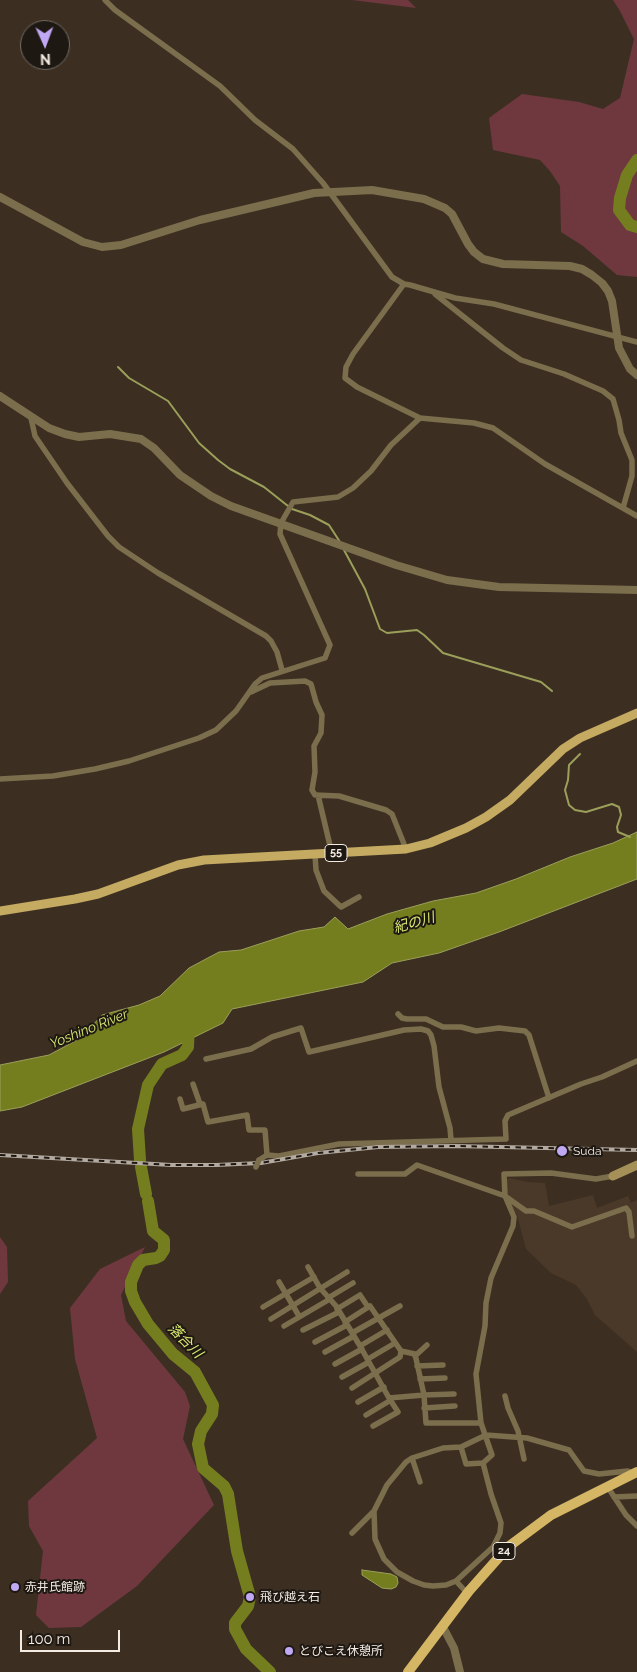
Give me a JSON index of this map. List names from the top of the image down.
{
  "streets": {
    "highway": ["24"],
    "main road": ["55"]
  },
  "water": ["紀の川", "Yoshino River", "落合川"],
  "places": [
    "Suda",
    "赤井氏館跡",
    "飛び越え石",
    "とびこえ休憩所"
  ],
  "scale_bar": "100 m",
  "north": "bottom"
}
